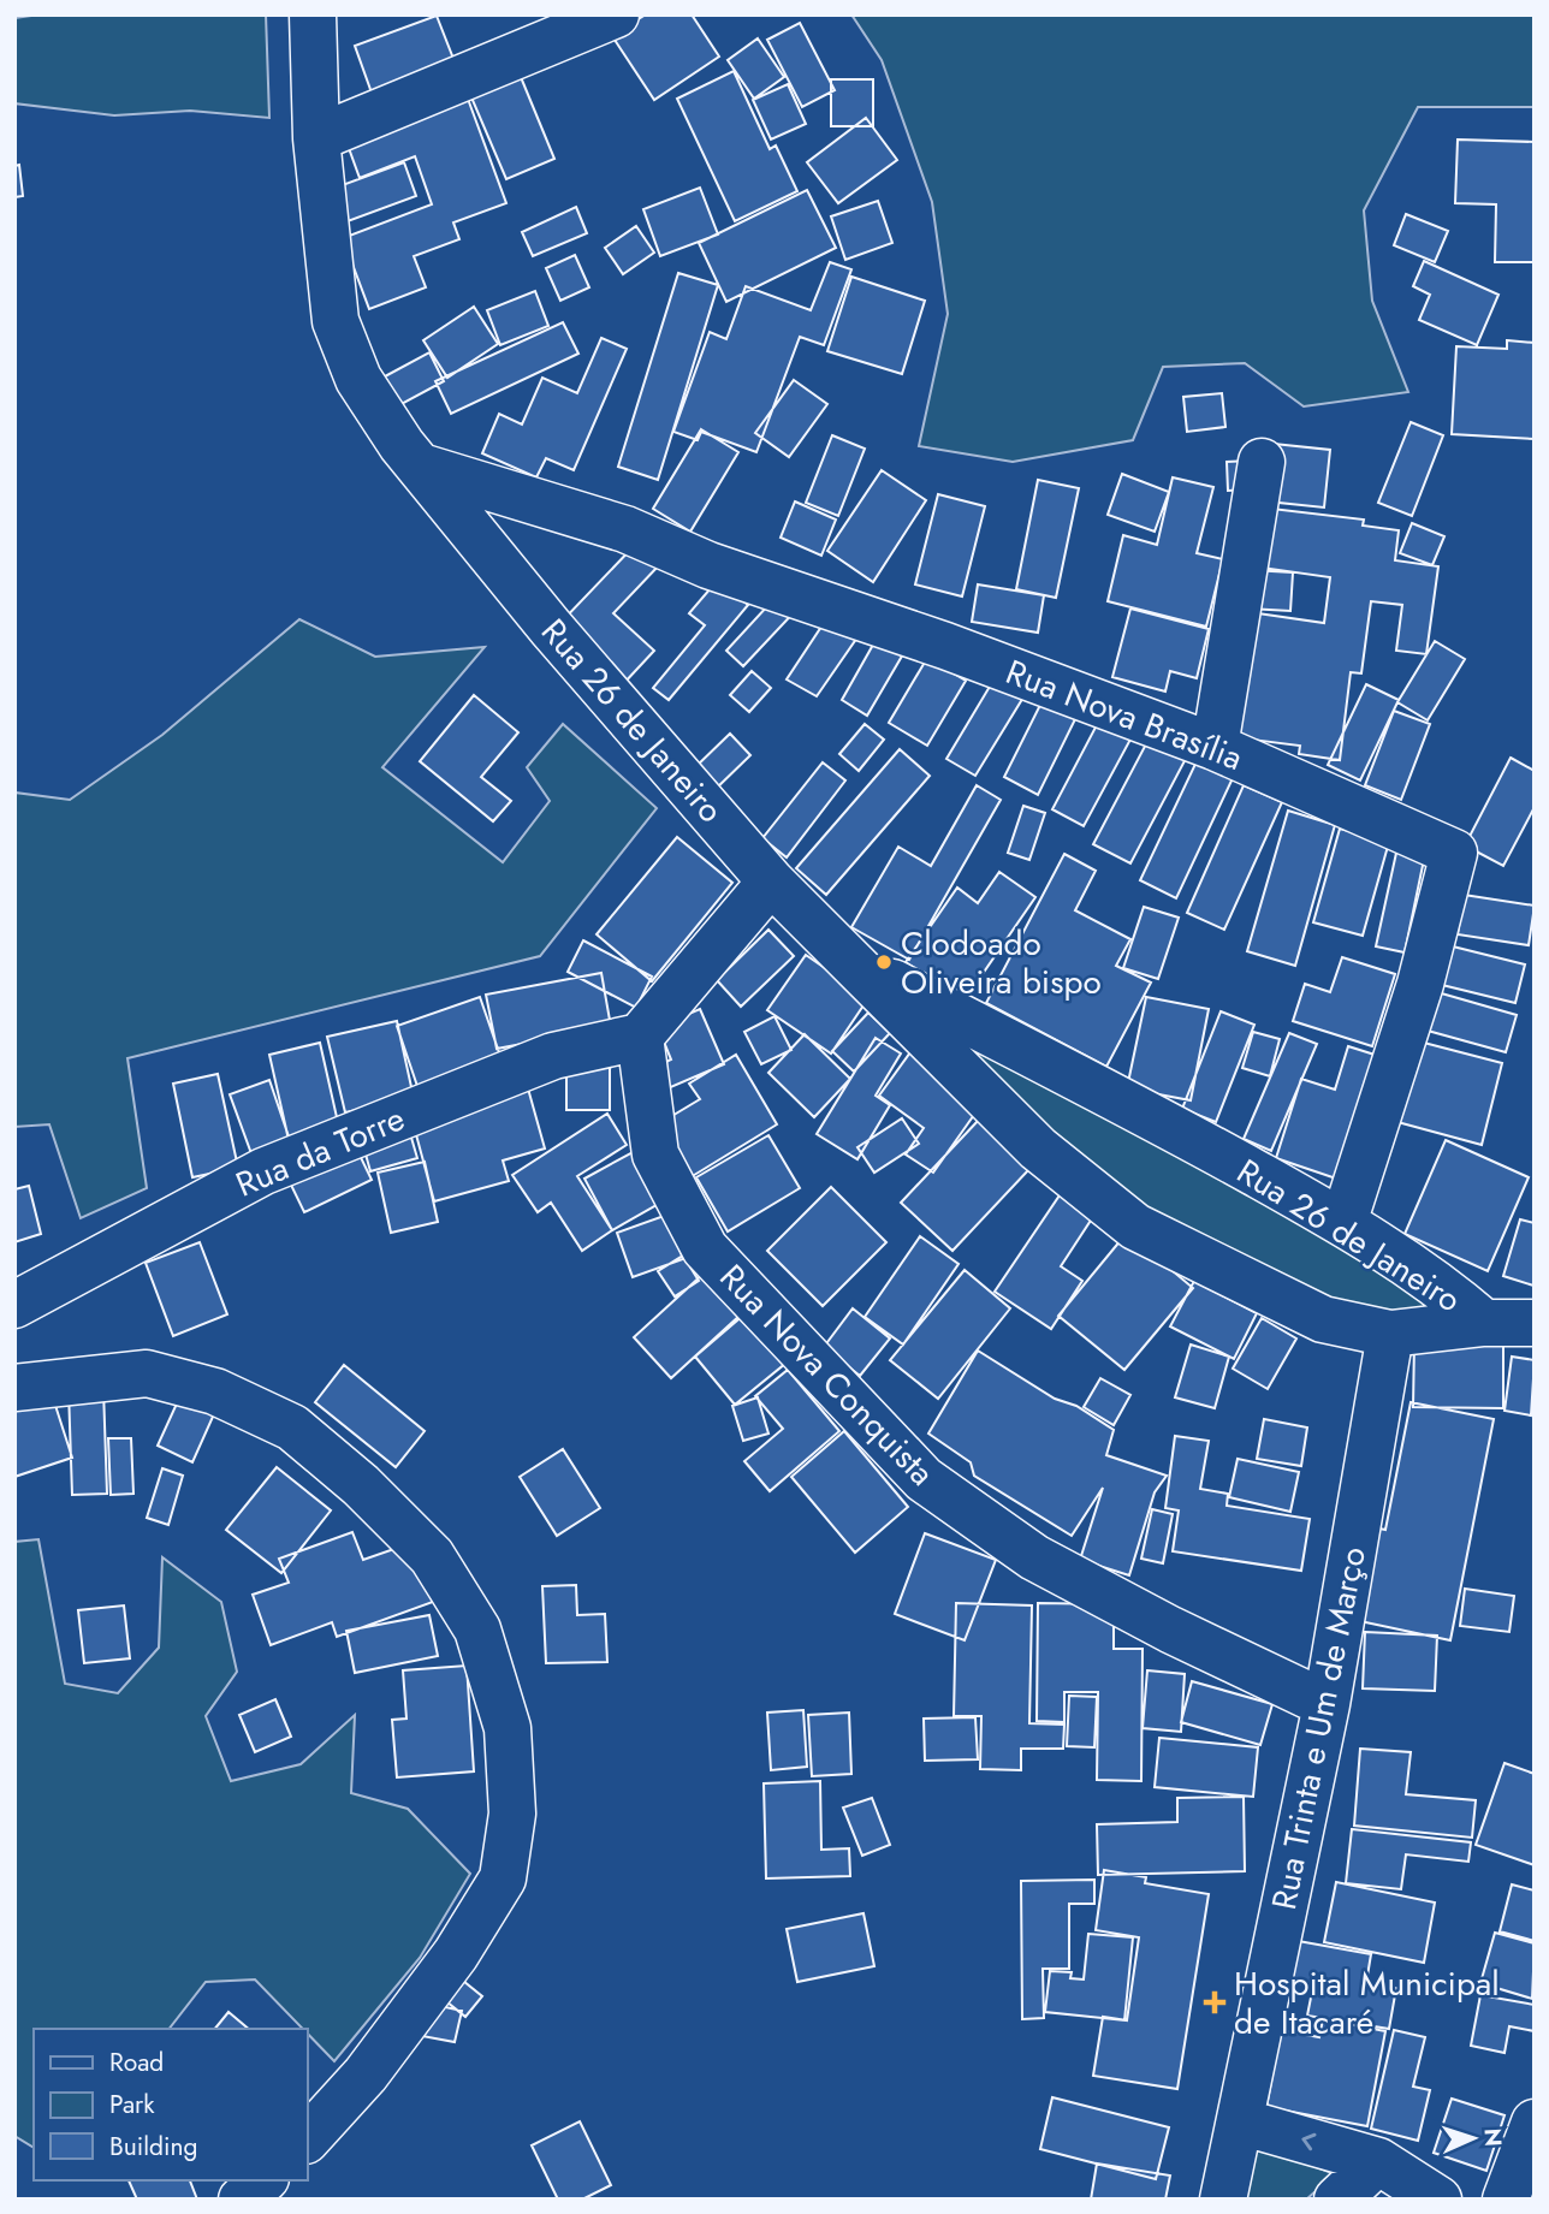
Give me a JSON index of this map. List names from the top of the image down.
{
  "streets": {
    "street": [
      "Rua Nova Brasília",
      "Rua 26 de Janeiro",
      "Rua da Torre",
      "Rua Nova Conquista",
      "Rua Trinta e Um de Março"
    ]
  },
  "crossings": [
    ["Rua Nova Brasília", "Rua 26 de Janeiro"],
    ["Rua 26 de Janeiro", "Rua Trinta e Um de Março"],
    ["Rua da Torre", "Rua Nova Conquista"],
    ["Rua Nova Conquista", "Rua Trinta e Um de Março"]
  ],
  "places": {
    "other": ["Clodoado Oliveira bispo"],
    "health": ["Hospital Municipal de Itacaré"]
  },
  "legend": ["Road", "Park", "Building"],
  "north": "right"
}
